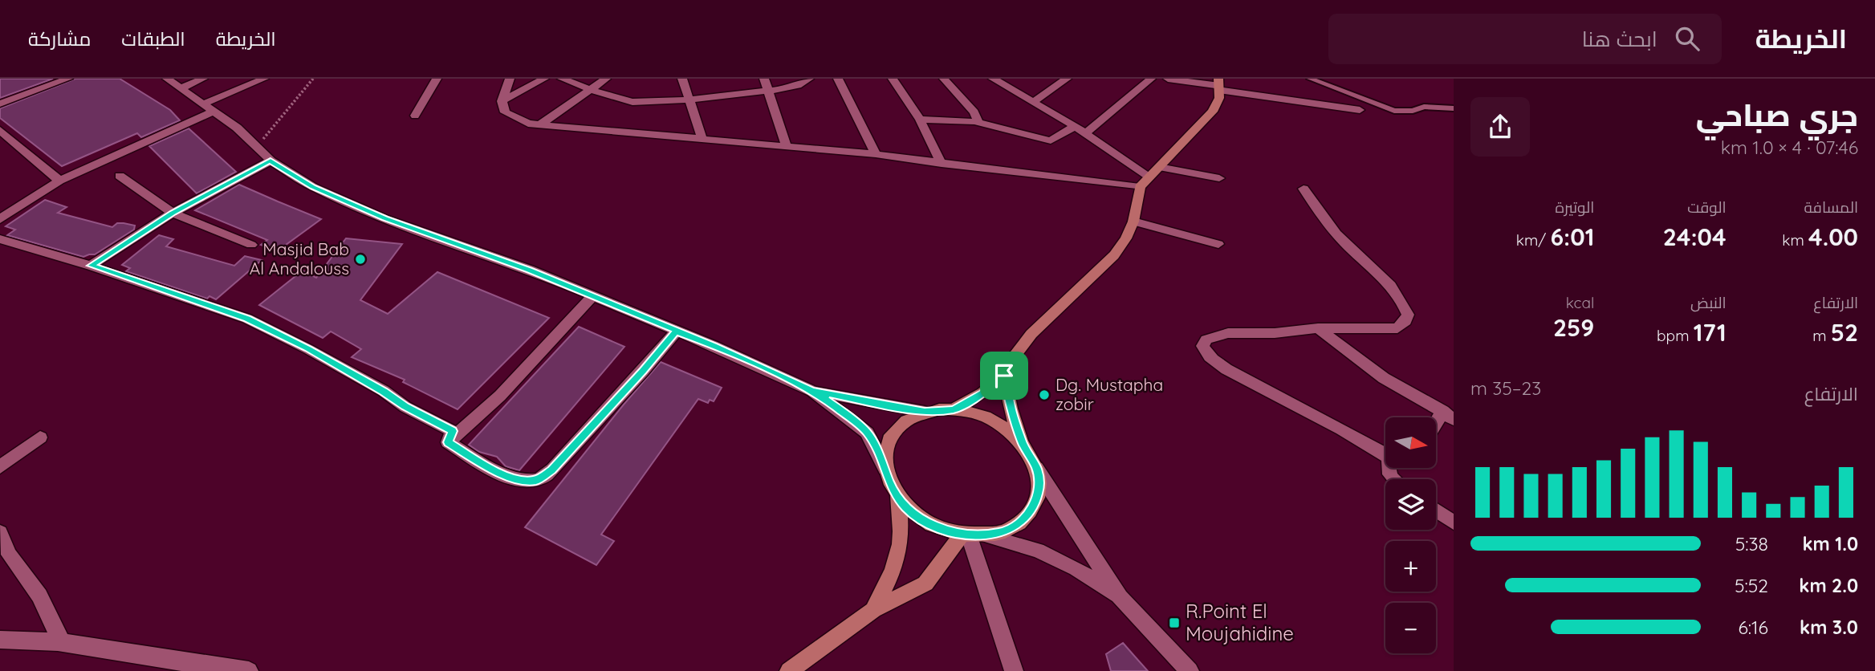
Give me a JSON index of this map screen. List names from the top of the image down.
{
  "places": {
    "other": ["Masjid Bab Al Andalouss", "Dg. Mustapha zobir"],
    "transit": ["R.Point El Moujahidine"]
  },
  "north": "right",
  "page": {
    "header": "الخريطة",
    "search": "ابحث هنا",
    "nav": ["الخريطة", "الطبقات", "مشاركة"],
    "heading": ["جري صباحي", "07:46 · 4 × 1.0 km"],
    "stats": [
      ["المسافة", "4.00 km"],
      ["الوقت", "24:04"],
      ["الوتيرة", "6:01 /km"],
      ["الارتفاع", "52 m"],
      ["النبض", "171 bpm"],
      ["kcal", "259"]
    ],
    "chart": ["الارتفاع", "23–35 m"],
    "map_buttons": ["+", "−"],
    "list": [
      {
        "name": "1.0 km",
        "note": "5:38"
      },
      {
        "name": "2.0 km",
        "note": "5:52"
      },
      {
        "name": "3.0 km",
        "note": "6:16"
      }
    ]
  }
}
